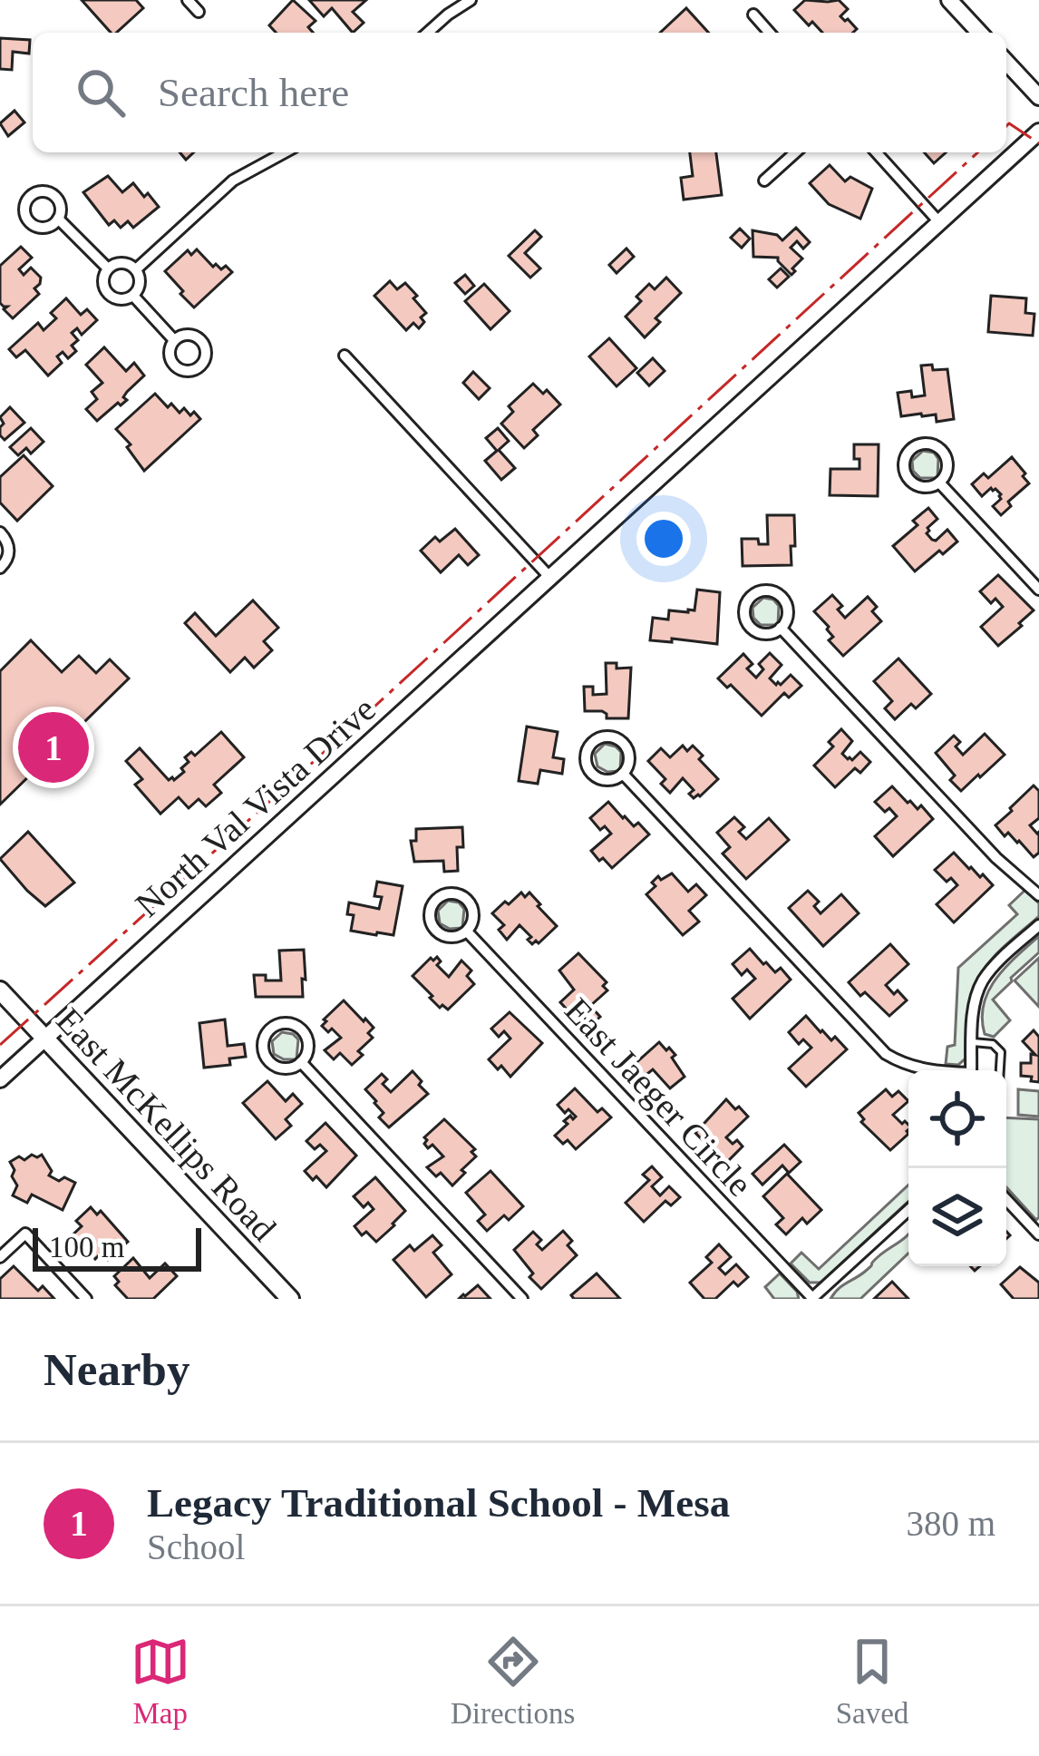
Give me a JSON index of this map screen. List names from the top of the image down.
{
  "streets": {
    "main road": ["North Val Vista Drive", "East McKellips Road"],
    "street": ["East Jaeger Circle"]
  },
  "crossings": [
    ["North Val Vista Drive", "East McKellips Road"]
  ],
  "scale_bar": "100 m",
  "page": {
    "search": "Search here",
    "pins": "1",
    "scale": "100 m",
    "heading": "Nearby",
    "list": [
      {
        "mark": "1",
        "name": "Legacy Traditional School - Mesa",
        "note": "School",
        "value": "380 m"
      }
    ],
    "nav": ["Map", "Directions", "Saved"]
  }
}
